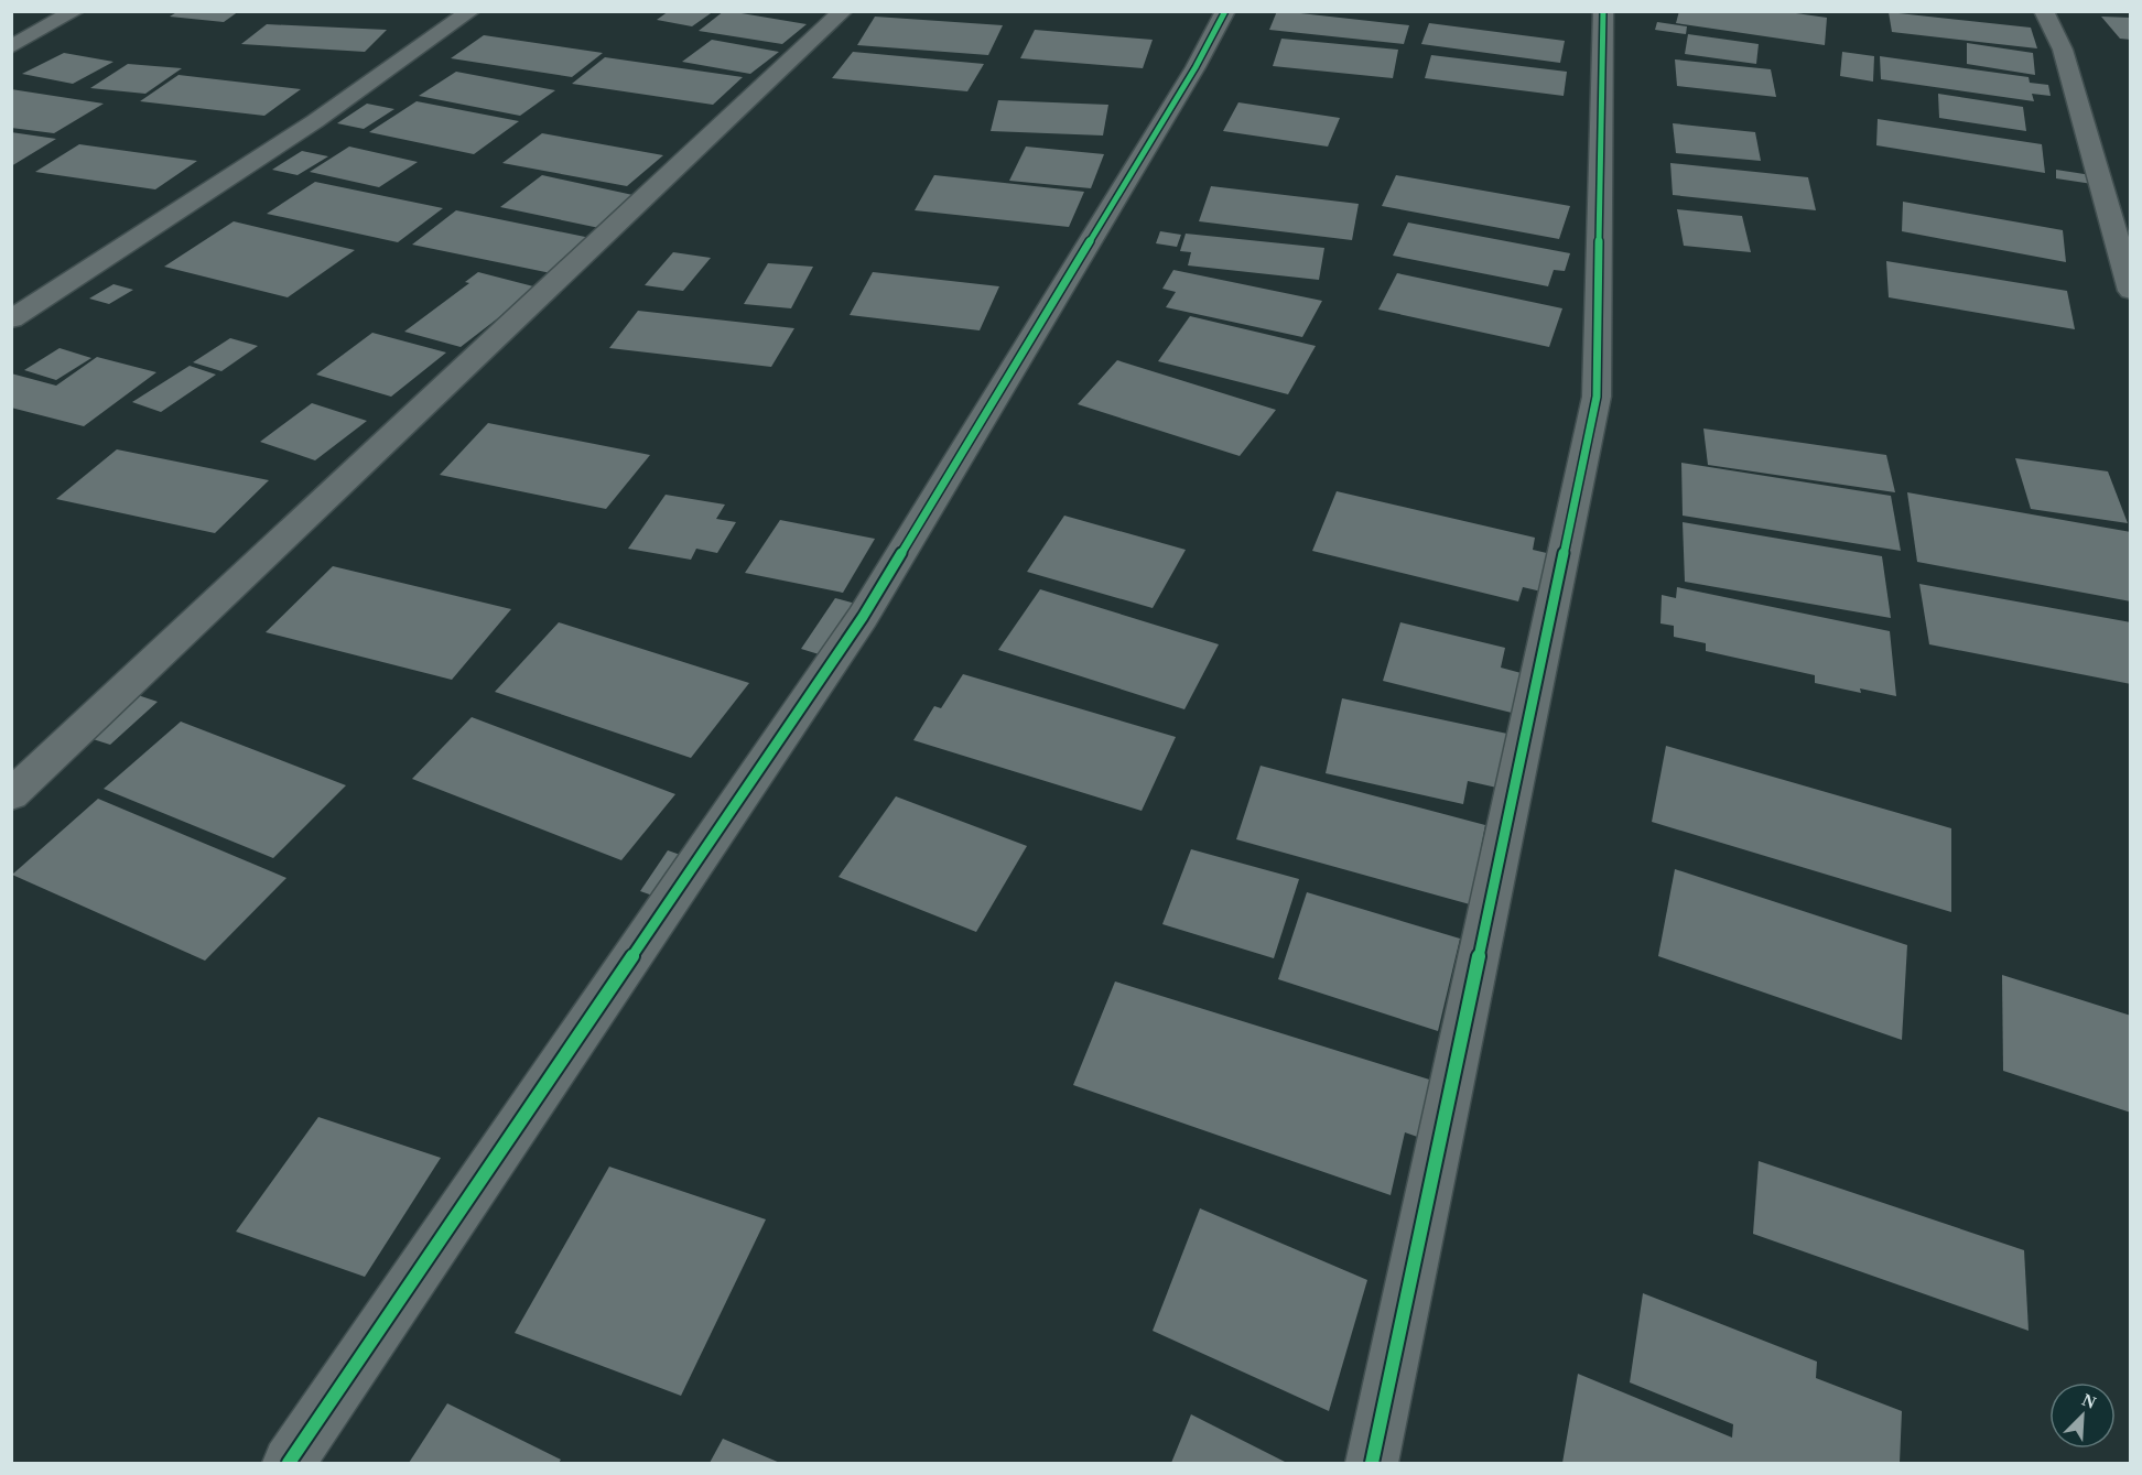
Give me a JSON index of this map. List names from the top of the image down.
{
  "north": "top right"
}
